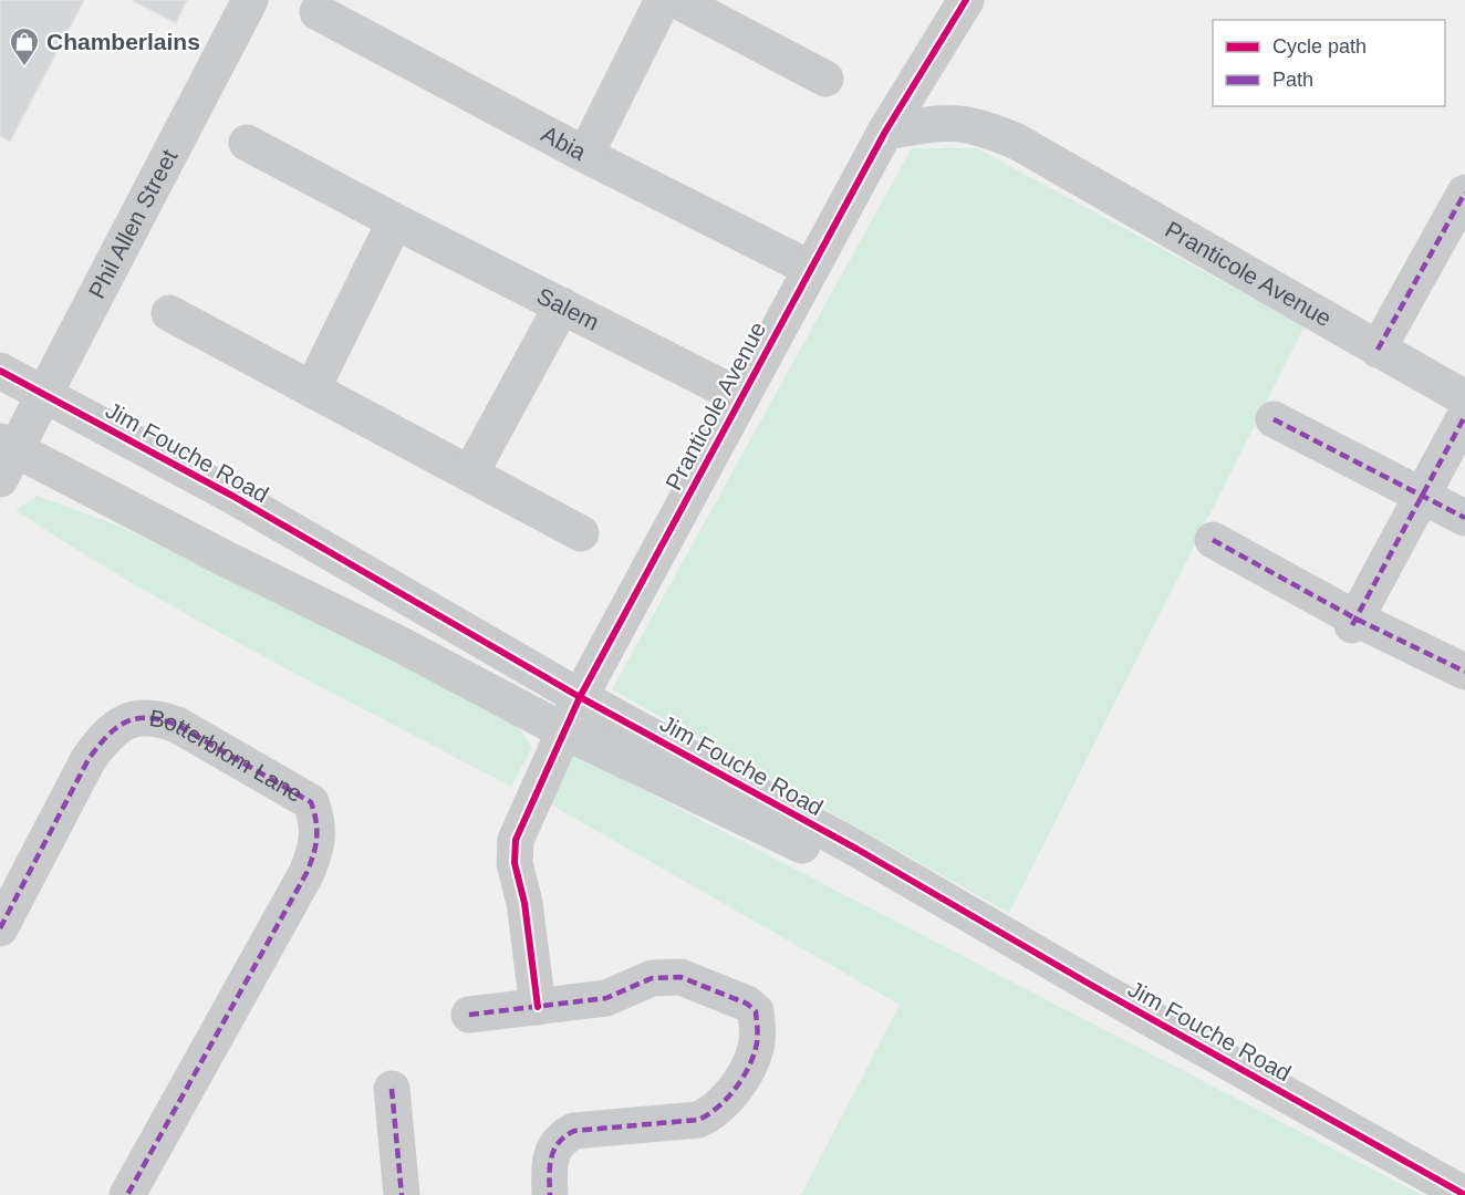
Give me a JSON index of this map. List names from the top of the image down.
{
  "streets": {
    "street": [
      "Abia",
      "Phil Allen Street",
      "Pranticole Avenue",
      "Salem",
      "Jim Fouche Road",
      "Botterblom Lane"
    ]
  },
  "crossings": [
    ["Abia", "Pranticole Avenue"],
    ["Phil Allen Street", "Jim Fouche Road"],
    ["Pranticole Avenue", "Salem"],
    ["Pranticole Avenue", "Jim Fouche Road"]
  ],
  "places": {
    "shop": ["Chamberlains"]
  },
  "legend": ["Cycle path", "Path"]
}
